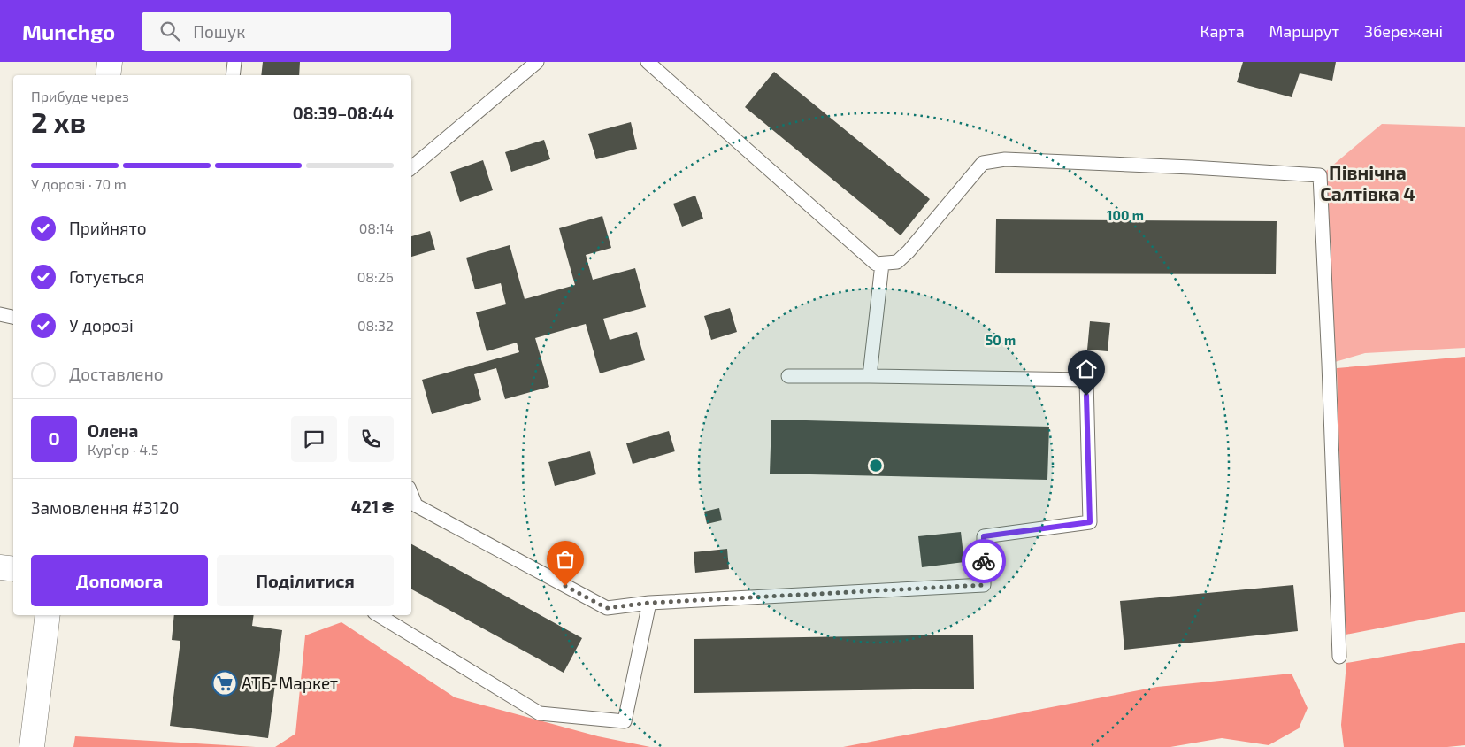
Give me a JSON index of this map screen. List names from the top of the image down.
{
  "districts": ["Північна Салтівка 4"],
  "places": {
    "supermarket": ["АТБ-Маркет"]
  },
  "page": {
    "header": "Munchgo",
    "search": "Пошук",
    "nav": ["Карта", "Маршрут", "Збережені"],
    "heading": ["2 хв", "Прибуде через", "08:39–08:44"],
    "panel": [
      "Олена",
      "Кур’єр · 4.5",
      "Замовлення #3120",
      "421 ₴"
    ],
    "bar": "У дорозі · 70 m",
    "list": [
      ["Прийнято", "08:14"],
      ["Готується", "08:26"],
      ["У дорозі", "08:32"],
      "Доставлено"
    ],
    "round": "О",
    "buttons": ["Допомога", "Поділитися"]
  },
  "rings": ["100 m", "50 m"]
}
